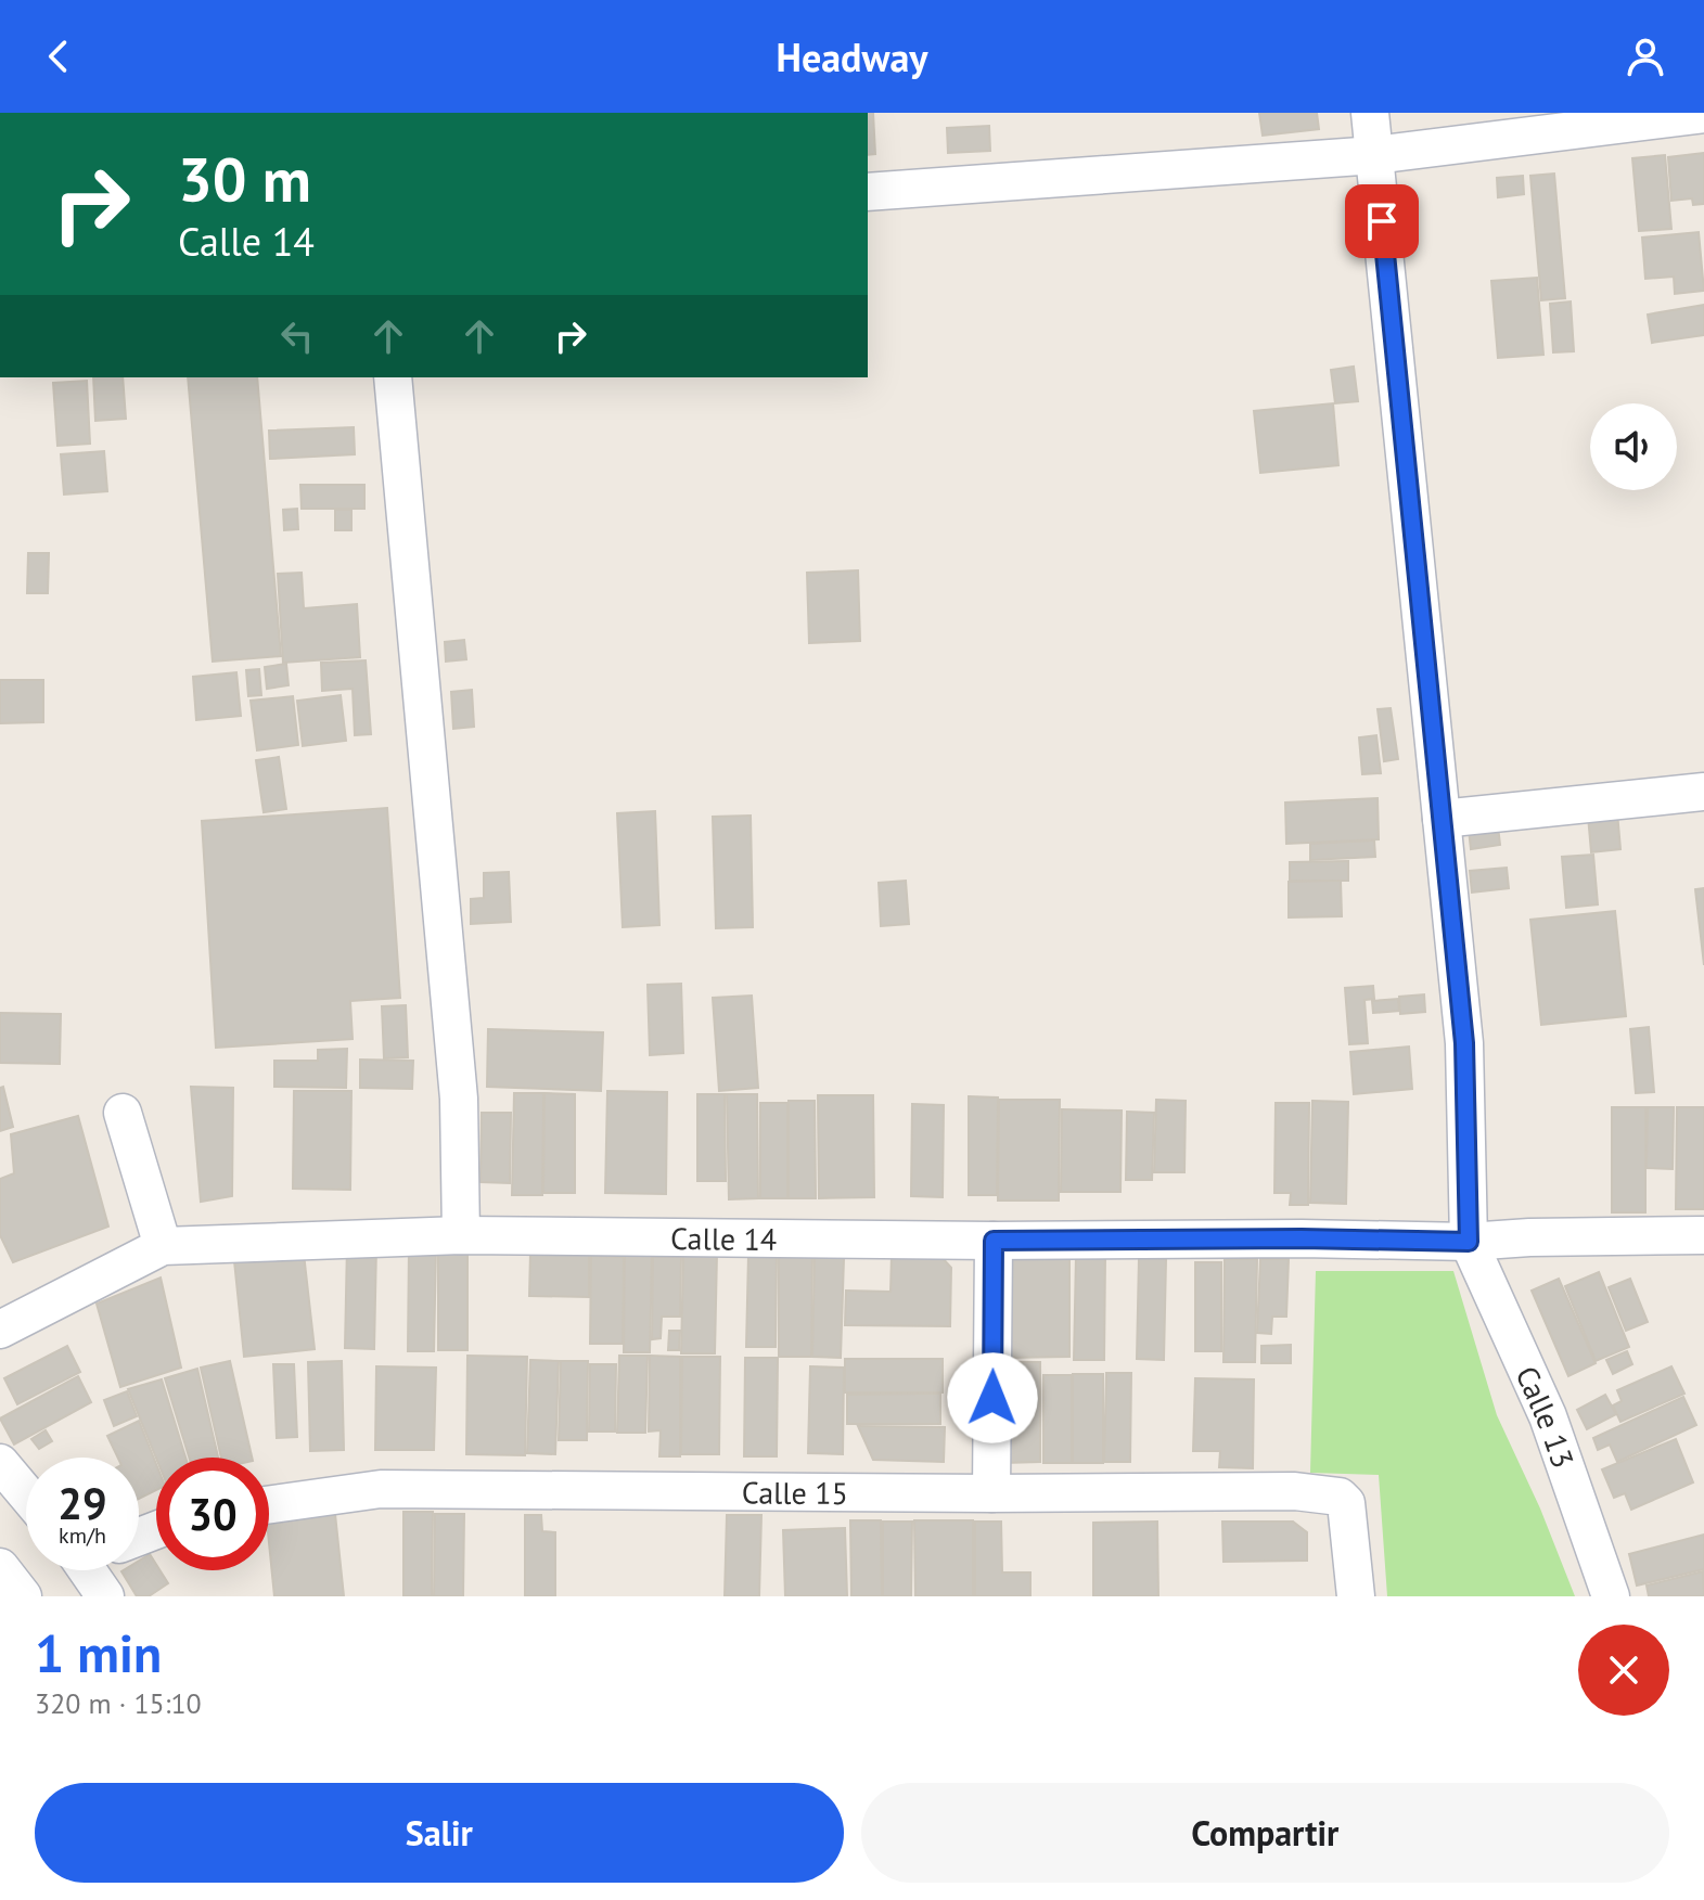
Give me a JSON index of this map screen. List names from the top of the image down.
{
  "streets": {
    "street": ["Calle 14", "Calle 13", "Calle 15"]
  },
  "crossings": [
    ["Calle 14", "Calle 13"]
  ],
  "page": {
    "header": "Headway",
    "turn": ["30 m", "Calle 14"],
    "speed": "29 km/h",
    "limit": "30",
    "heading": ["1 min", "320 m · 15:10"],
    "buttons": ["Salir", "Compartir"]
  }
}
